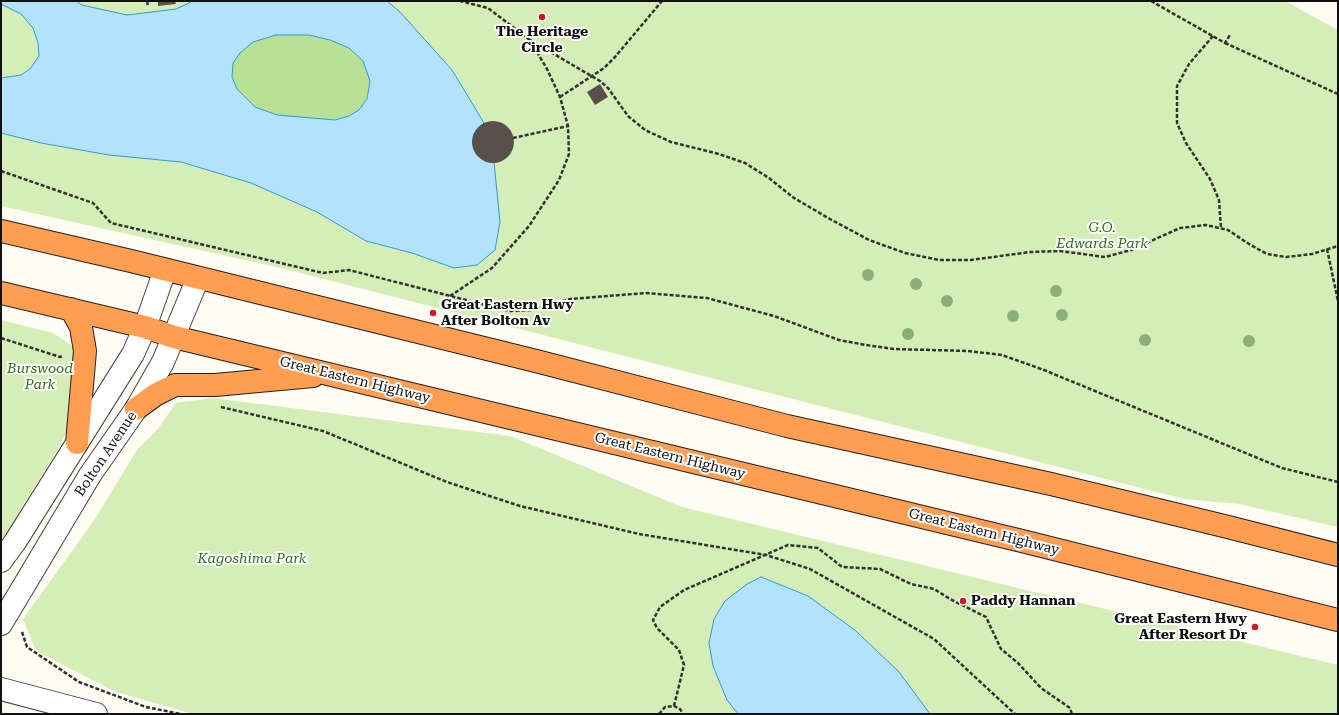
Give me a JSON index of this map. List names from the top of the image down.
{
  "streets": {
    "highway": ["Great Eastern Highway"],
    "street": ["Bolton Avenue"]
  },
  "crossings": [
    ["Great Eastern Highway", "Bolton Avenue"]
  ],
  "parks": ["G.O. Edwards Park", "Burswood Park", "Kagoshima Park"],
  "places": [
    "The Heritage Circle",
    "Great Eastern Hwy After Bolton Av",
    "Paddy Hannan",
    "Great Eastern Hwy After Resort Dr"
  ]
}
